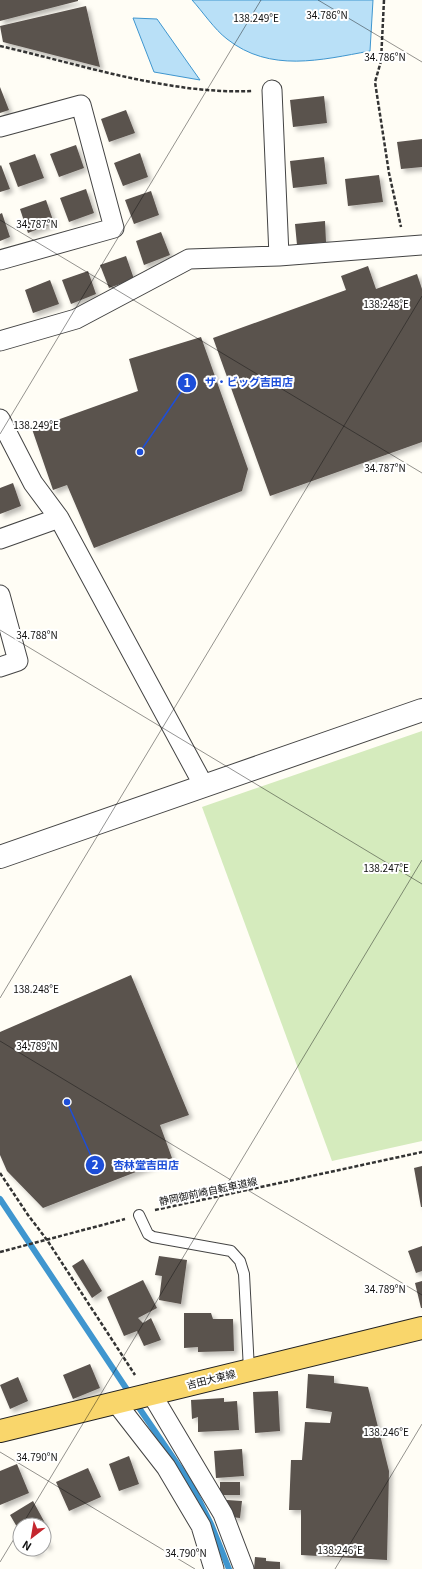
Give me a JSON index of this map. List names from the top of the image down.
{
  "streets": {
    "main road": ["吉田大東線"],
    "path": ["静岡御前崎自転車道線"]
  },
  "places": ["ザ・ビッグ吉田店", "杏林堂吉田店"],
  "north": "bottom left",
  "coordinates": [
    "34.786°N",
    "138.249°E",
    "34.787°N",
    "138.248°E",
    "34.788°N",
    "138.247°E",
    "34.789°N",
    "138.246°E",
    "34.790°N"
  ]
}
